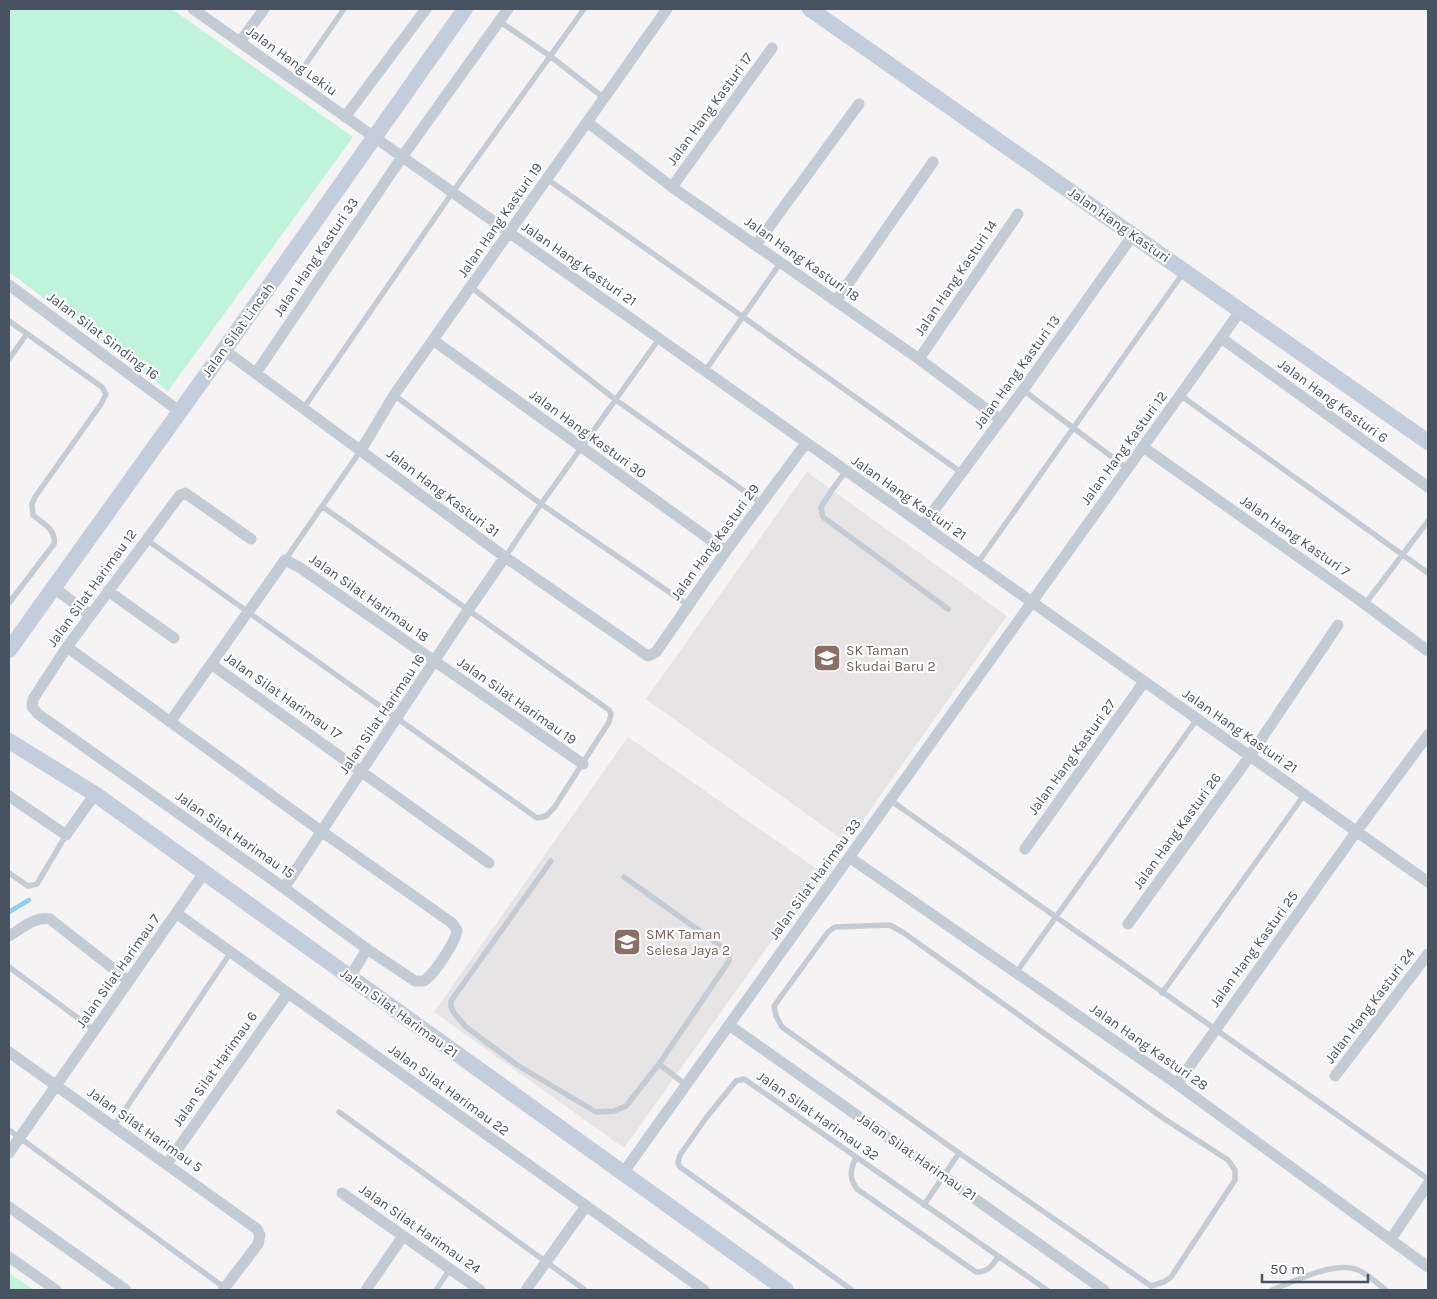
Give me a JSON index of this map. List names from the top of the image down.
{
  "streets": {
    "street": [
      "Jalan Hang Lekiu",
      "Jalan Hang Kasturi 17",
      "Jalan Hang Kasturi 19",
      "Jalan Hang Kasturi",
      "Jalan Hang Kasturi 33",
      "Jalan Hang Kasturi 18",
      "Jalan Hang Kasturi 21",
      "Jalan Hang Kasturi 14",
      "Jalan Silat Lincah",
      "Jalan Silat Sinding 16",
      "Jalan Hang Kasturi 13",
      "Jalan Hang Kasturi 6",
      "Jalan Hang Kasturi 30",
      "Jalan Hang Kasturi 12",
      "Jalan Hang Kasturi 31",
      "Jalan Hang Kasturi 7",
      "Jalan Hang Kasturi 29",
      "Jalan Silat Harimau 12",
      "Jalan Silat Harimau 18",
      "Jalan Silat Harimau 17",
      "Jalan Silat Harimau 19",
      "Jalan Silat Harimau 16",
      "Jalan Hang Kasturi 27",
      "Jalan Hang Kasturi 26",
      "Jalan Silat Harimau 15",
      "Jalan Silat Harimau 33",
      "Jalan Hang Kasturi 25",
      "Jalan Silat Harimau 7",
      "Jalan Hang Kasturi 24",
      "Jalan Silat Harimau 21",
      "Jalan Hang Kasturi 28",
      "Jalan Silat Harimau 6",
      "Jalan Silat Harimau 22",
      "Jalan Silat Harimau 5",
      "Jalan Silat Harimau 24"
    ],
    "lane": ["Jalan Silat Harimau 32"]
  },
  "crossings": [
    ["Jalan Hang Lekiu", "Jalan Hang Kasturi 21"],
    ["Jalan Hang Lekiu", "Jalan Silat Lincah"],
    ["Jalan Hang Kasturi 17", "Jalan Hang Kasturi 18"],
    ["Jalan Hang Kasturi 19", "Jalan Hang Kasturi 18"],
    ["Jalan Hang Kasturi 19", "Jalan Hang Kasturi 21"],
    ["Jalan Hang Kasturi 19", "Jalan Hang Kasturi 30"],
    ["Jalan Hang Kasturi 19", "Jalan Hang Kasturi 31"],
    ["Jalan Hang Kasturi", "Jalan Hang Kasturi 13"],
    ["Jalan Hang Kasturi", "Jalan Hang Kasturi 12"],
    ["Jalan Hang Kasturi 33", "Jalan Hang Kasturi 21"],
    ["Jalan Hang Kasturi 33", "Jalan Hang Kasturi 31"],
    ["Jalan Hang Kasturi 18", "Jalan Hang Kasturi 14"],
    ["Jalan Hang Kasturi 18", "Jalan Hang Kasturi 13"],
    ["Jalan Hang Kasturi 21", "Jalan Silat Lincah"],
    ["Jalan Hang Kasturi 21", "Jalan Hang Kasturi 13"],
    ["Jalan Hang Kasturi 21", "Jalan Hang Kasturi 12"],
    ["Jalan Hang Kasturi 21", "Jalan Hang Kasturi 29"],
    ["Jalan Hang Kasturi 21", "Jalan Hang Kasturi 27"],
    ["Jalan Hang Kasturi 21", "Jalan Hang Kasturi 26"],
    ["Jalan Hang Kasturi 21", "Jalan Silat Harimau 33"],
    ["Jalan Hang Kasturi 21", "Jalan Hang Kasturi 25"],
    ["Jalan Silat Lincah", "Jalan Silat Sinding 16"],
    ["Jalan Silat Lincah", "Jalan Hang Kasturi 31"],
    ["Jalan Hang Kasturi 6", "Jalan Hang Kasturi 12"],
    ["Jalan Hang Kasturi 30", "Jalan Hang Kasturi 29"],
    ["Jalan Hang Kasturi 12", "Jalan Hang Kasturi 7"],
    ["Jalan Hang Kasturi 12", "Jalan Silat Harimau 33"],
    ["Jalan Hang Kasturi 31", "Jalan Hang Kasturi 29"],
    ["Jalan Hang Kasturi 31", "Jalan Silat Harimau 16"],
    ["Jalan Silat Harimau 12", "Jalan Silat Harimau 15"],
    ["Jalan Silat Harimau 18", "Jalan Silat Harimau 19"],
    ["Jalan Silat Harimau 18", "Jalan Silat Harimau 16"],
    ["Jalan Silat Harimau 17", "Jalan Silat Harimau 16"],
    ["Jalan Silat Harimau 19", "Jalan Silat Harimau 16"],
    ["Jalan Silat Harimau 16", "Jalan Silat Harimau 15"],
    ["Jalan Silat Harimau 33", "Jalan Silat Harimau 21"],
    ["Jalan Silat Harimau 33", "Jalan Hang Kasturi 28"],
    ["Jalan Hang Kasturi 25", "Jalan Hang Kasturi 28"],
    ["Jalan Silat Harimau 7", "Jalan Silat Harimau 21"],
    ["Jalan Silat Harimau 7", "Jalan Silat Harimau 22"],
    ["Jalan Silat Harimau 7", "Jalan Silat Harimau 5"],
    ["Jalan Silat Harimau 6", "Jalan Silat Harimau 22"],
    ["Jalan Silat Harimau 6", "Jalan Silat Harimau 5"]
  ],
  "places": {
    "school or university": ["SK Taman Skudai Baru 2", "SMK Taman Selesa Jaya 2"]
  },
  "scale_bar": "50 m"
}
